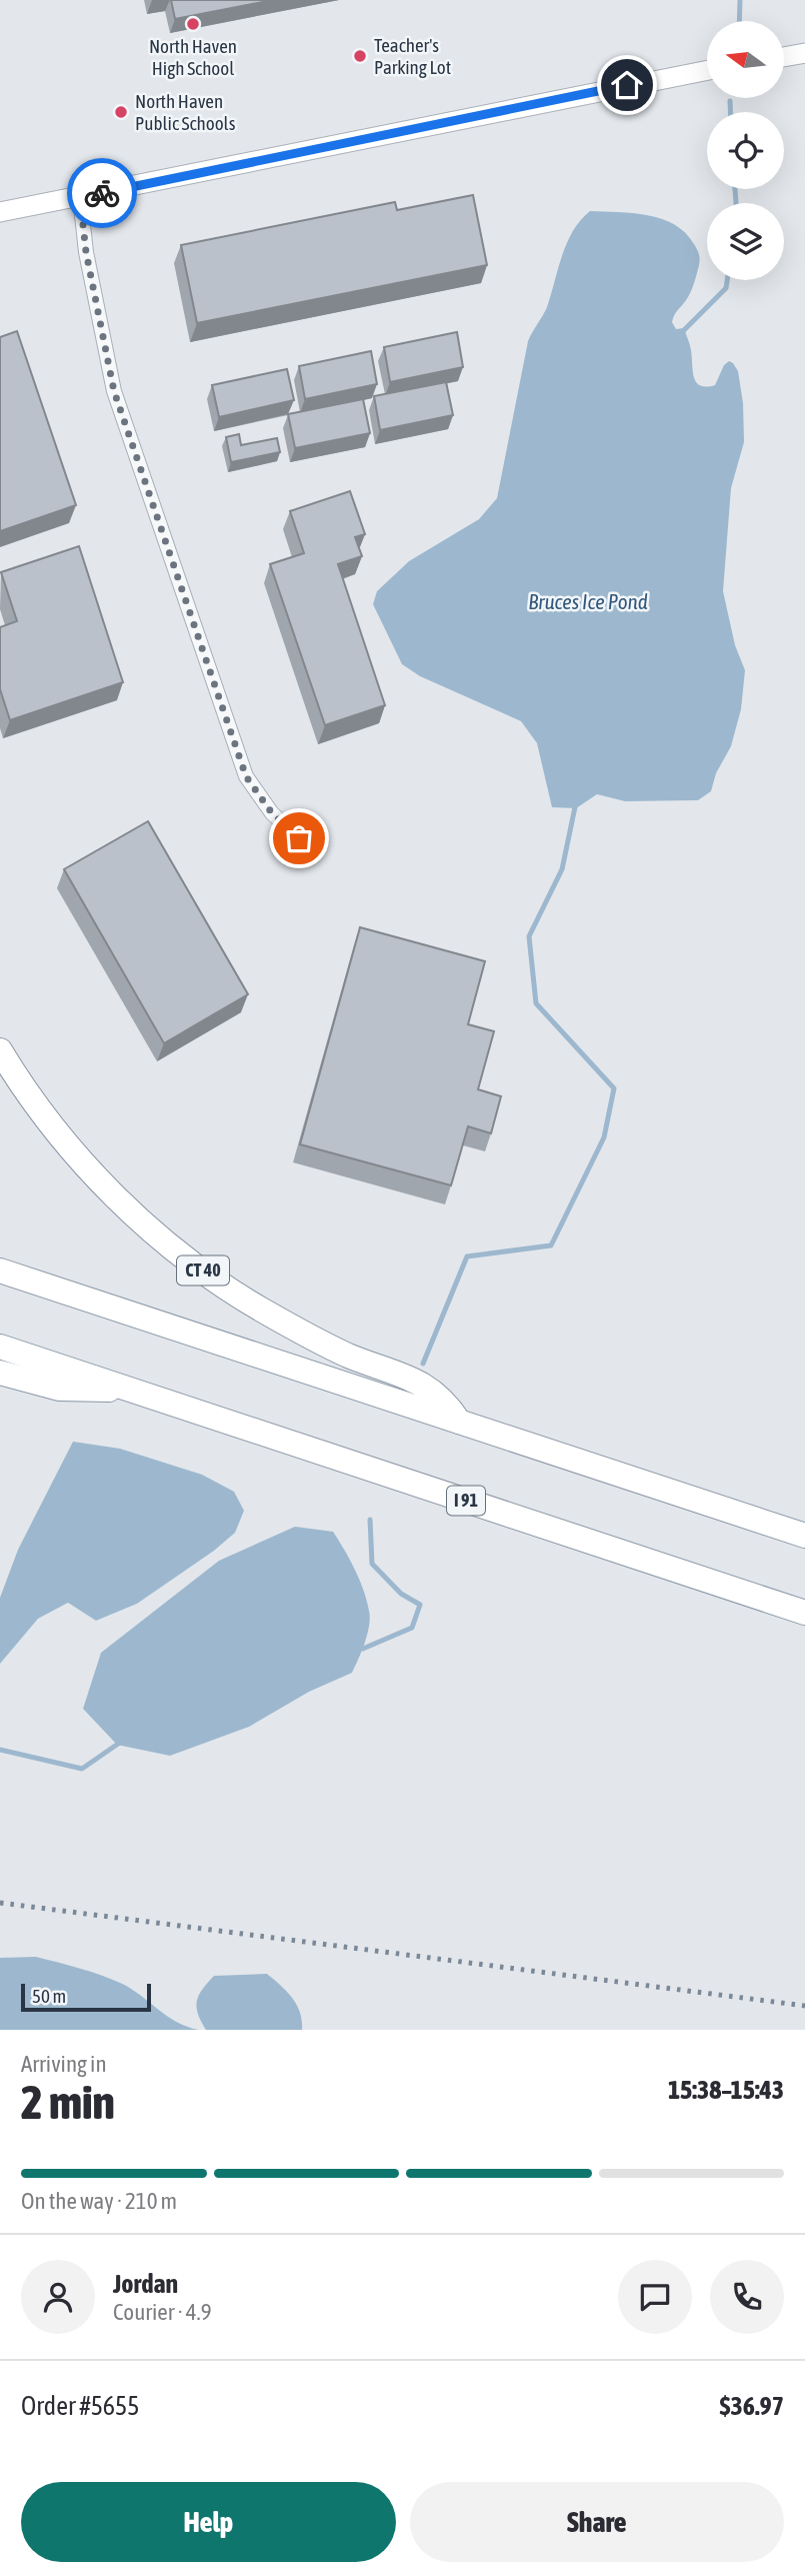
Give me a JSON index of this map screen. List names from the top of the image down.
{
  "streets": {
    "highway": ["CT 40", "I 91"]
  },
  "water": ["Bruces Ice Pond"],
  "places": ["North Haven High School", "Teacher's Parking Lot", "North Haven Public Schools"],
  "scale_bar": "50 m",
  "north": "left",
  "page": {
    "scale": "50 m",
    "heading": ["2 min", "Arriving in", "15:38–15:43"],
    "panel": [
      "Jordan",
      "Courier · 4.9",
      "Order #5655",
      "$36.97"
    ],
    "bar": "On the way · 210 m",
    "buttons": ["Help", "Share"]
  }
}
